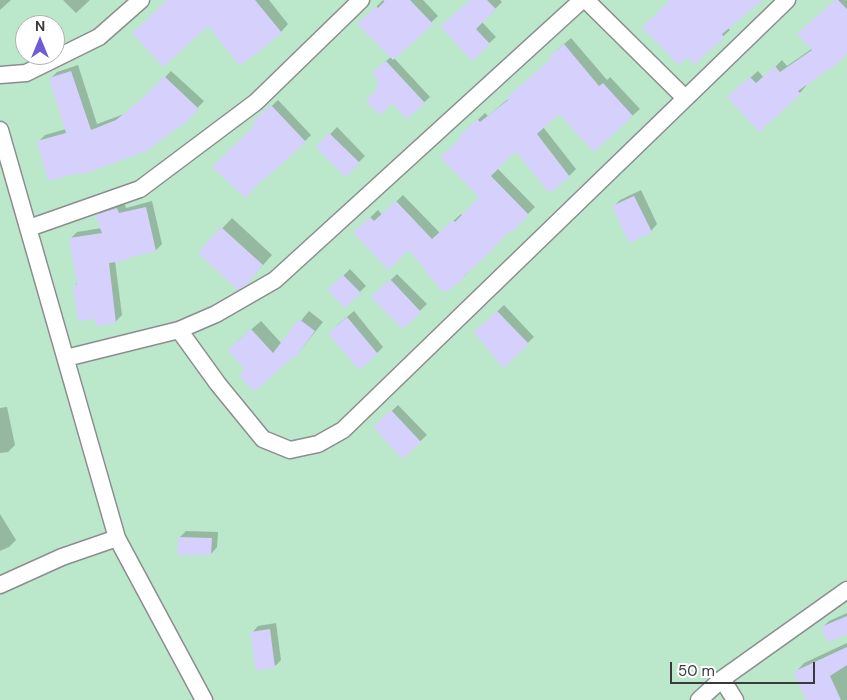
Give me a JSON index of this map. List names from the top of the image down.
{
  "scale_bar": "50 m",
  "north": "top"
}
